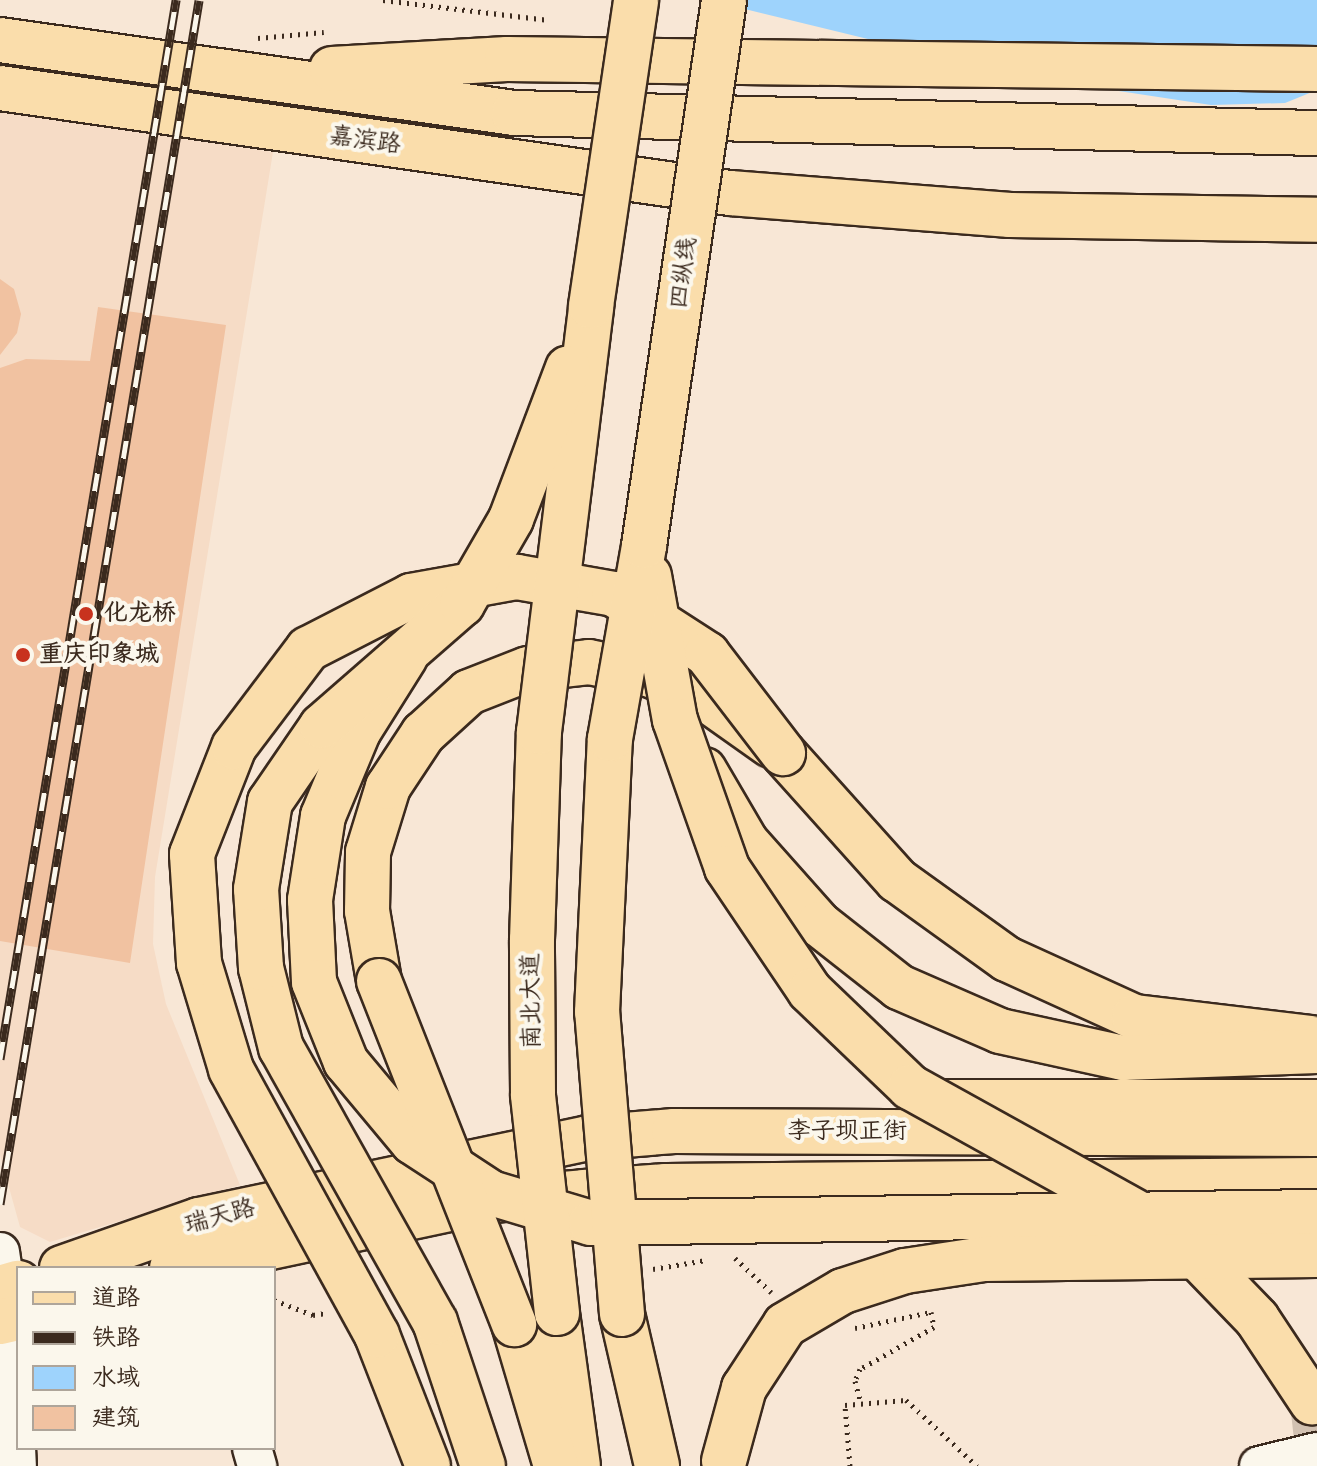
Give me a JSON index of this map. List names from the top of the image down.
{
  "streets": {
    "main road": [
      "嘉滨路",
      "四纵线",
      "南北大道",
      "李子坝正街",
      "瑞天路"
    ]
  },
  "crossings": [
    ["李子坝正街", "瑞天路"]
  ],
  "places": ["化龙桥", "重庆印象城"],
  "legend": [
    "道路",
    "铁路",
    "水域",
    "建筑"
  ]
}
